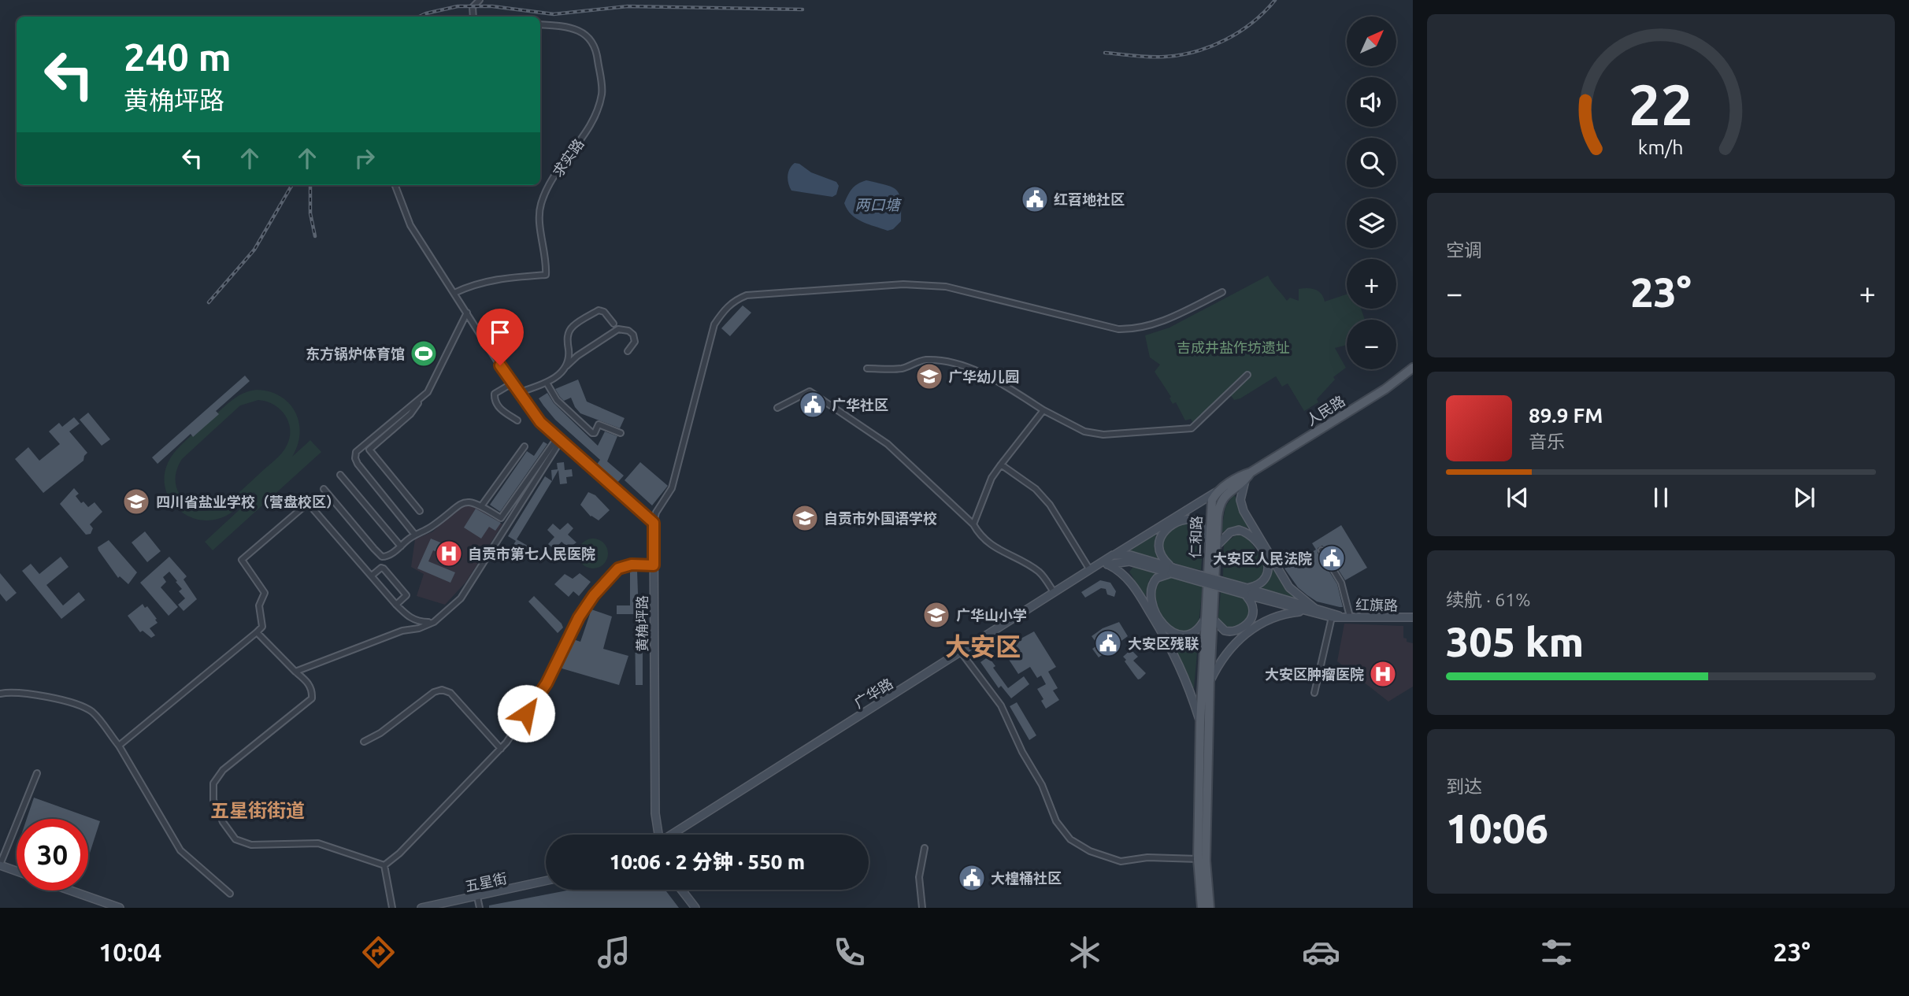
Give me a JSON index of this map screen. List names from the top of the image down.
{
  "streets": {
    "main road": [
      "人民路",
      "仁和路",
      "红旗路",
      "黄桷坪路",
      "广华路",
      "五星街"
    ],
    "street": ["求实路"]
  },
  "crossings": [
    ["人民路", "仁和路"],
    ["仁和路", "广华路"]
  ],
  "districts": ["大安区", "五星街街道"],
  "water": ["两口塘"],
  "parks": ["吉成井盐作坊遗址"],
  "places": {
    "public building": [
      "红苕地社区",
      "广华社区",
      "大安区人民法院",
      "大安区残联",
      "大楻桶社区"
    ],
    "sports": ["东方锅炉体育馆"],
    "school or university": [
      "广华幼儿园",
      "四川省盐业学校（营盘校区）",
      "自贡市外国语学校",
      "广华山小学"
    ],
    "hospital": ["自贡市第七人民医院", "大安区肿瘤医院"]
  },
  "north": "top right",
  "page": {
    "map_buttons": ["+", "−"],
    "turn": ["240 m", "黄桷坪路"],
    "tile": [
      "空调",
      ["续航 · 61%", "305 km"],
      ["到达", "10:06"]
    ],
    "heat": ["−", "23°", "+"],
    "song": ["89.9 FM", "音乐"],
    "limit": "30",
    "trip": "10:06 · 2 分钟 · 550 m",
    "tabs": ["10:04", "23°"],
    "gauge": ["22", "km/h"]
  }
}
